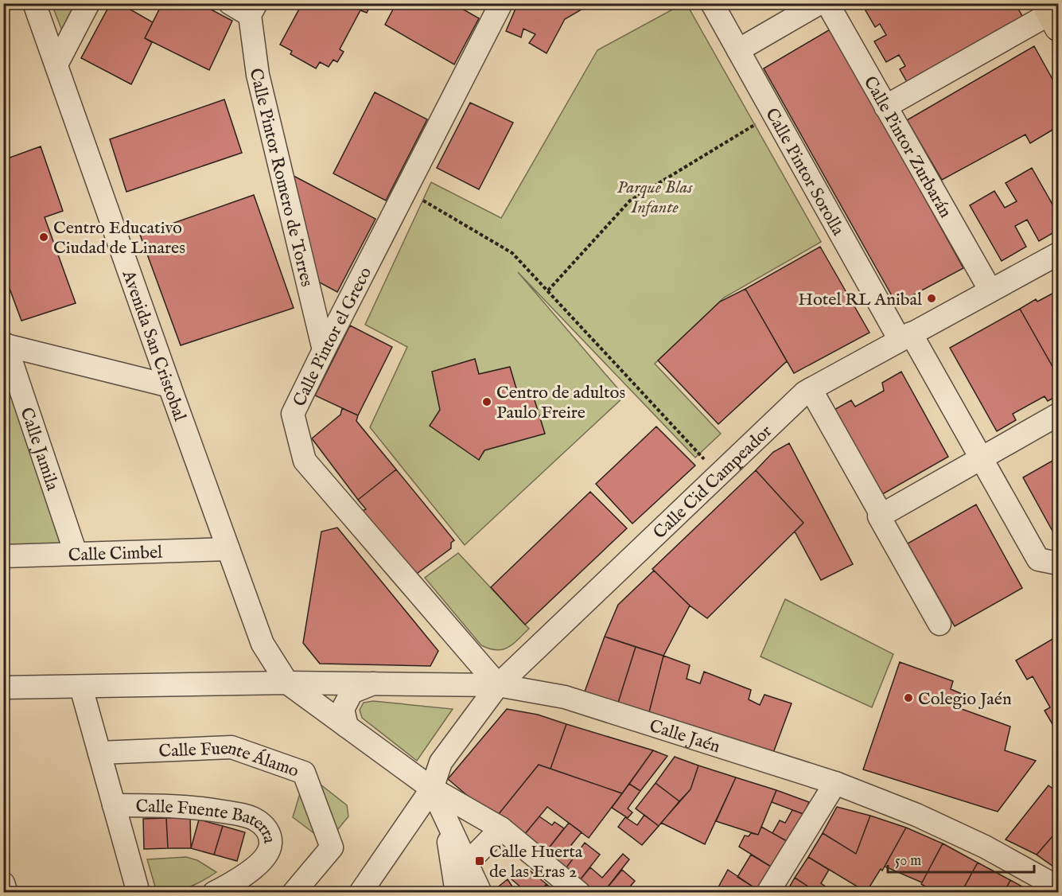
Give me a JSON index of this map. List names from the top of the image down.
{
  "streets": {
    "street": [
      "Calle Pintor Zurbarán",
      "Calle Pintor Sorolla",
      "Calle Pintor Romero de Torres",
      "Calle Pintor el Greco",
      "Avenida San Cristobal",
      "Calle Jamila",
      "Calle Cid Campeador",
      "Calle Cimbel",
      "Calle Jaén",
      "Calle Fuente Álamo",
      "Calle Fuente Baterra"
    ]
  },
  "crossings": [
    ["Calle Pintor Zurbarán", "Calle Cid Campeador"],
    ["Calle Pintor Sorolla", "Calle Cid Campeador"],
    ["Calle Pintor Romero de Torres", "Calle Pintor el Greco"],
    ["Calle Pintor el Greco", "Calle Cid Campeador"],
    ["Calle Pintor el Greco", "Calle Jaén"],
    ["Avenida San Cristobal", "Calle Cimbel"],
    ["Avenida San Cristobal", "Calle Jaén"],
    ["Calle Jamila", "Calle Cimbel"],
    ["Calle Cid Campeador", "Calle Jaén"]
  ],
  "parks": ["Parque Blas Infante"],
  "places": {
    "other": [
      "Centro Educativo Ciudad de Linares",
      "Hotel RL Anibal",
      "Centro de adultos Paulo Freire",
      "Colegio Jaén"
    ],
    "transit": ["Calle Huerta de las Eras 2"]
  },
  "scale_bar": "50 m"
}
